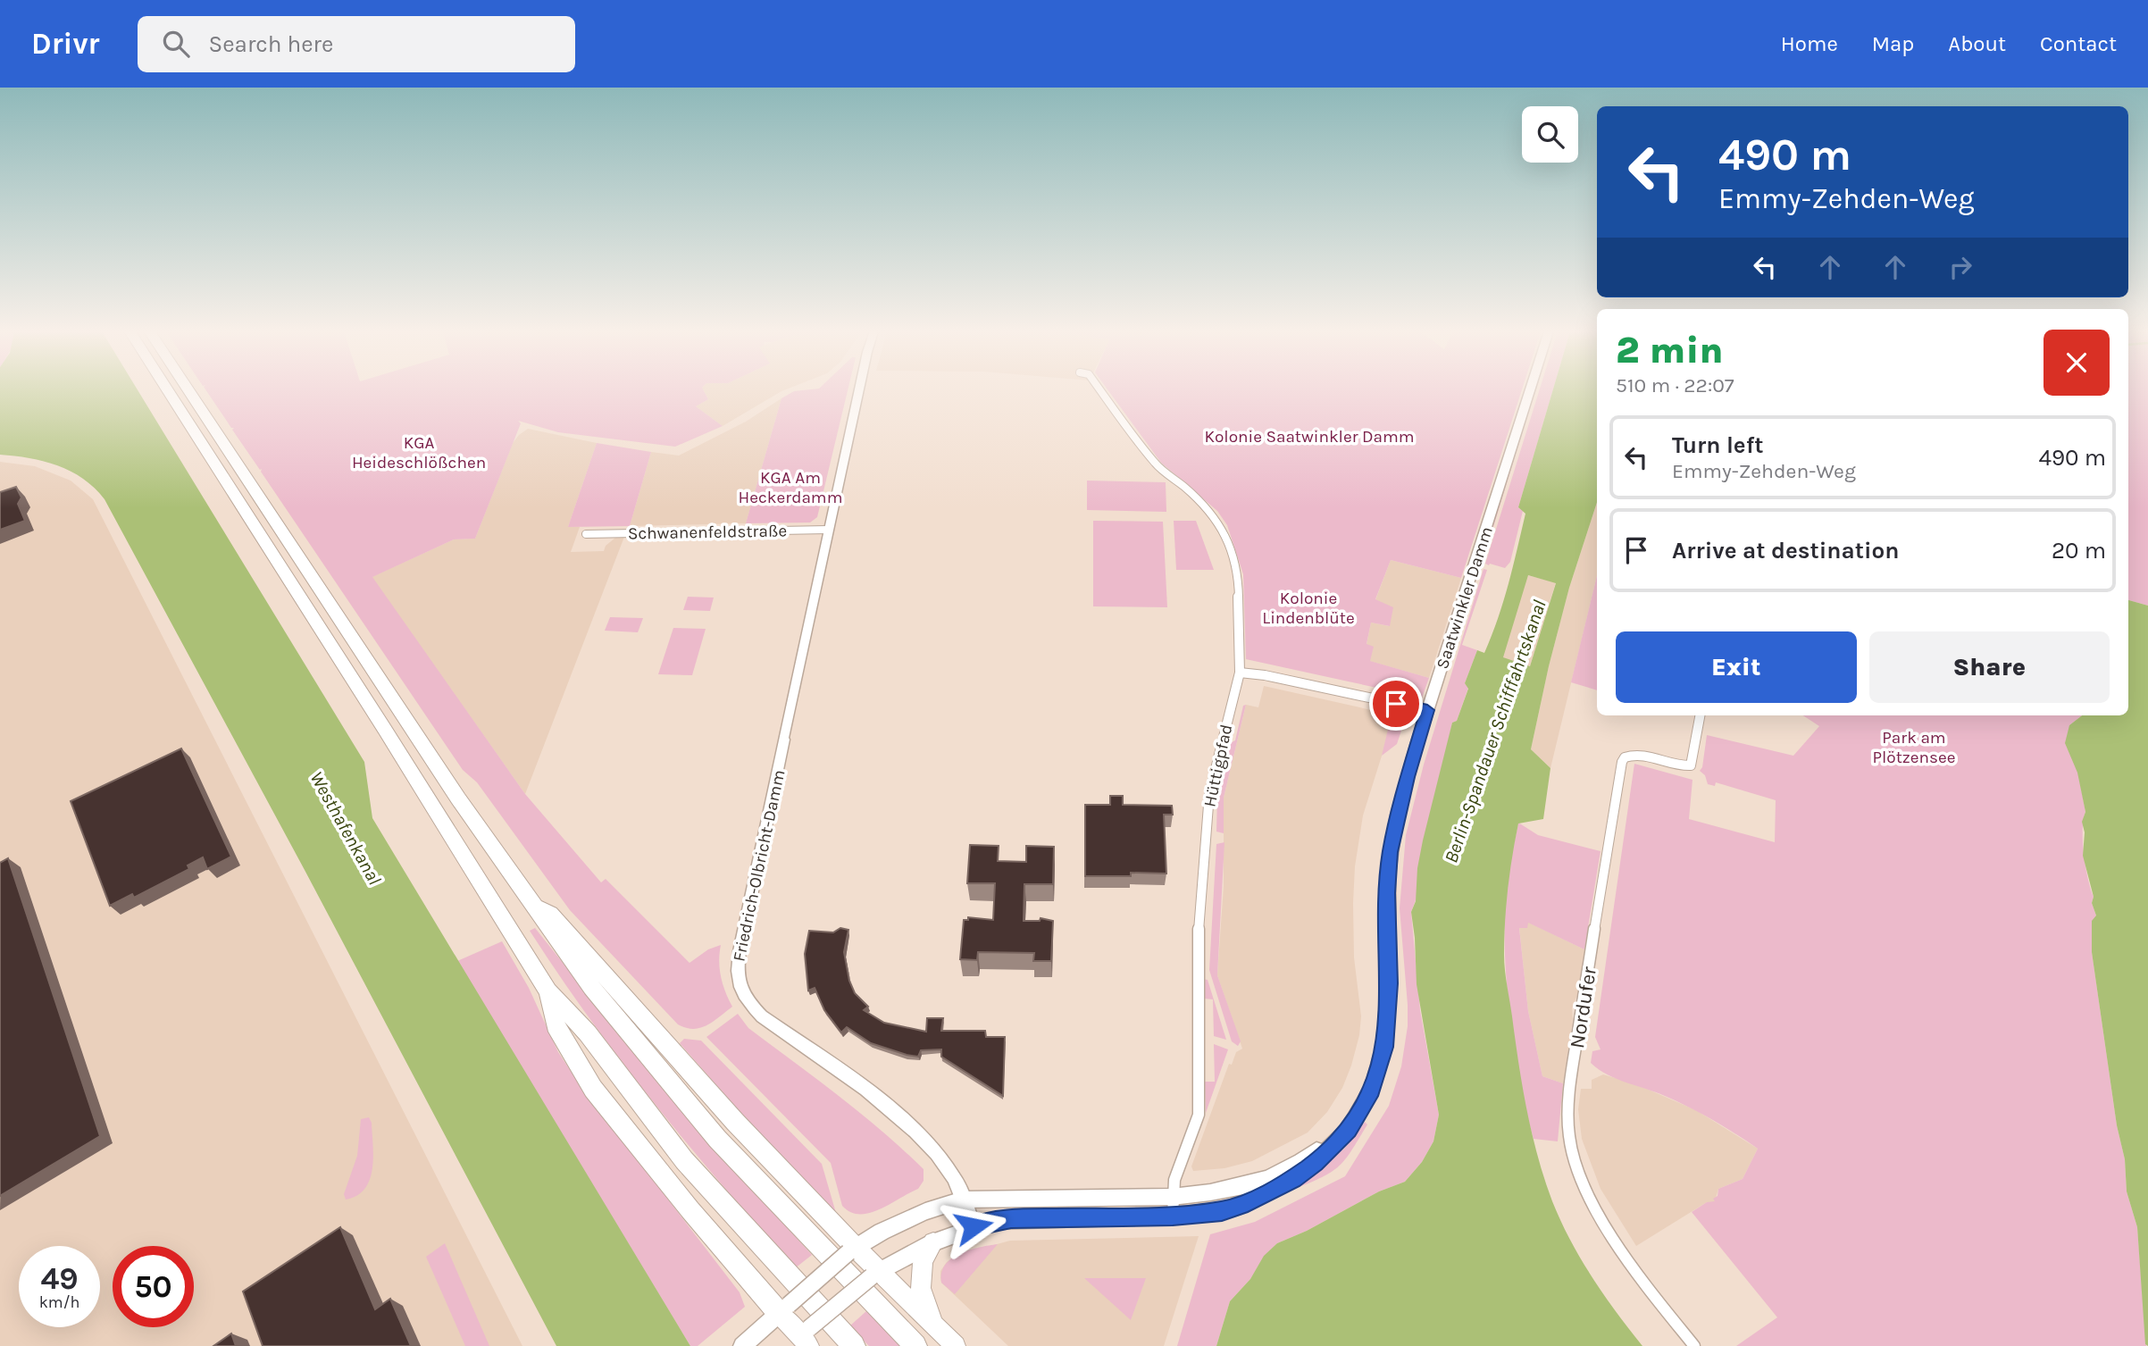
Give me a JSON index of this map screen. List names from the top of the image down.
{
  "streets": {
    "main road": ["Saatwinkler Damm"],
    "street": [
      "Schwanenfeldstraße",
      "Hüttigpfad",
      "Friedrich-Olbricht-Damm",
      "Nordufer"
    ]
  },
  "crossings": [
    ["Schwanenfeldstraße", "Friedrich-Olbricht-Damm"],
    ["Saatwinkler Damm", "Hüttigpfad"],
    ["Saatwinkler Damm", "Friedrich-Olbricht-Damm"]
  ],
  "water": ["Berlin-Spandauer Schifffahrtskanal", "Westhafenkanal"],
  "parks": [
    "Kolonie Saatwinkler Damm",
    "KGA Heideschlößchen",
    "KGA Am Heckerdamm",
    "Kolonie Lindenblüte",
    "Park am Plötzensee"
  ],
  "page": {
    "header": "Drivr",
    "search": "Search here",
    "nav": [
      "Home",
      "Map",
      "About",
      "Contact"
    ],
    "turn": ["490 m", "Emmy-Zehden-Weg"],
    "heading": ["2 min", "510 m · 22:07"],
    "list": [
      {
        "name": "Turn left",
        "note": "Emmy-Zehden-Weg",
        "value": "490 m"
      },
      {
        "name": "Arrive at destination",
        "value": "20 m"
      }
    ],
    "buttons": ["Exit", "Share"],
    "speed": "49 km/h",
    "limit": "50"
  }
}
